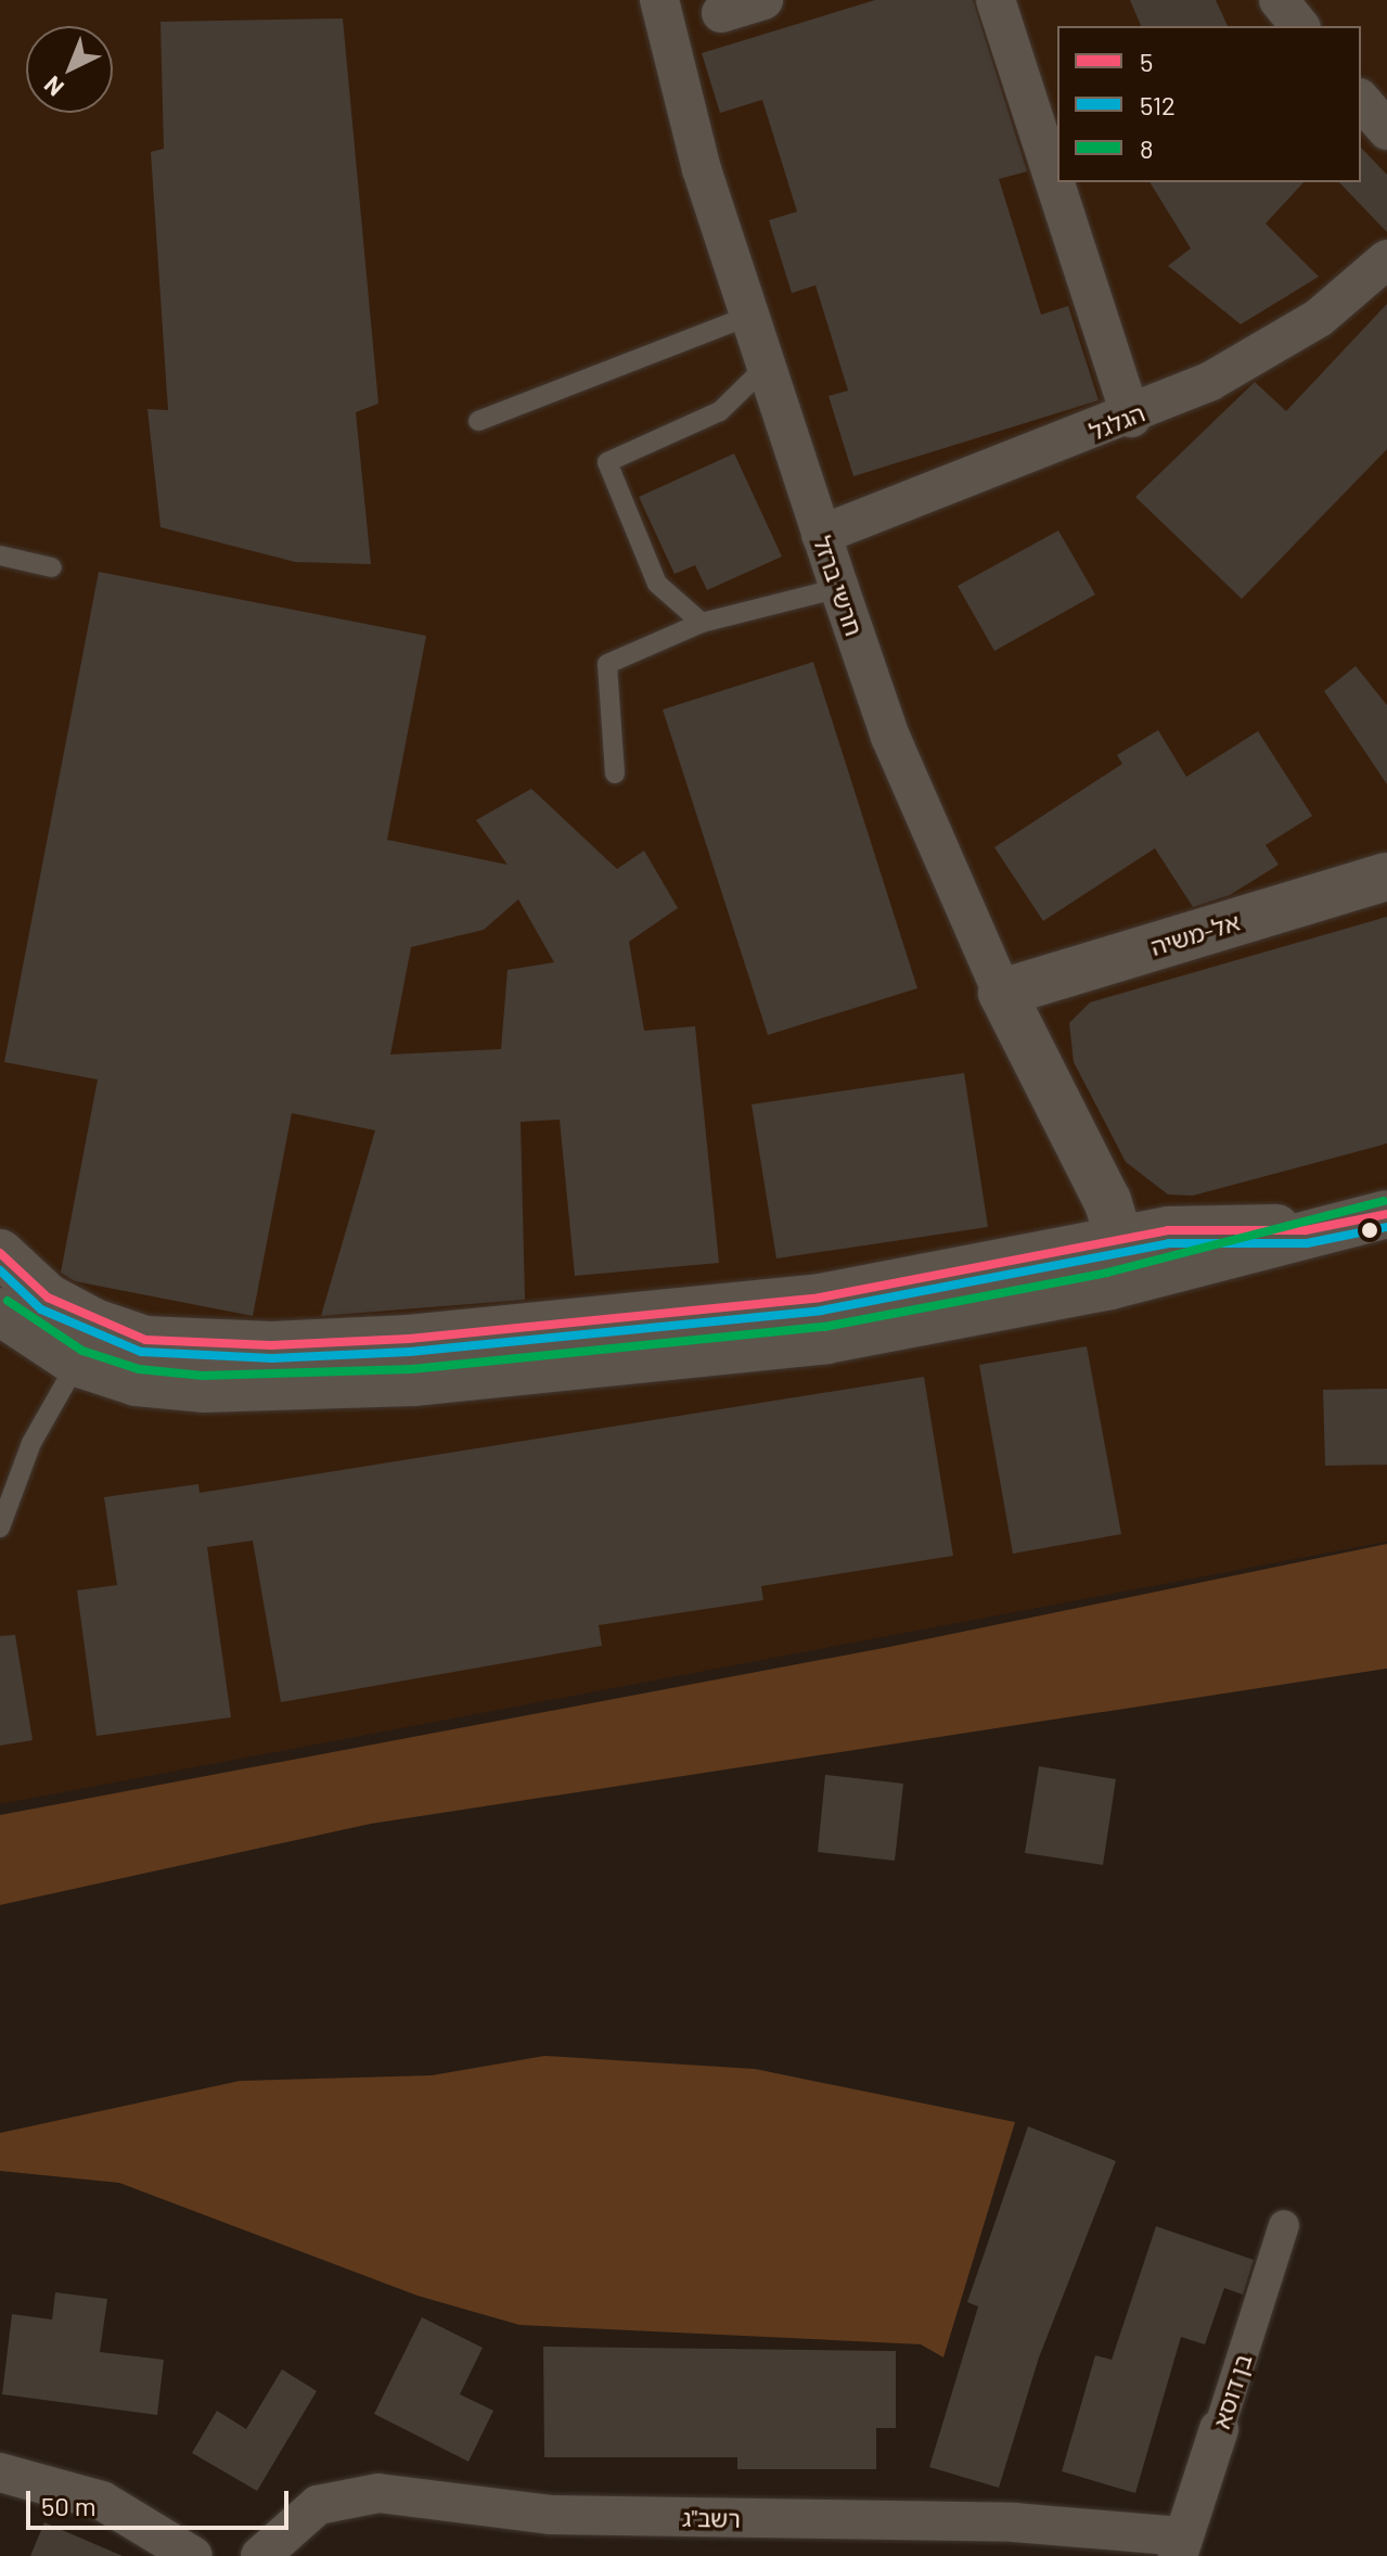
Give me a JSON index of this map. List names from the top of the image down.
{
  "streets": {
    "street": [
      "הגלגל",
      "חרשי ברזל",
      "אל-משיה",
      "בן דוסא",
      "רשב\"ג"
    ]
  },
  "crossings": [
    ["הגלגל", "חרשי ברזל"],
    ["חרשי ברזל", "אל-משיה"],
    ["בן דוסא", "רשב\"ג"]
  ],
  "lines": ["transit line 8", "transit line 5", "transit line 512"],
  "legend": ["5", "512", "8"],
  "scale_bar": "50 m",
  "north": "bottom left"
}
